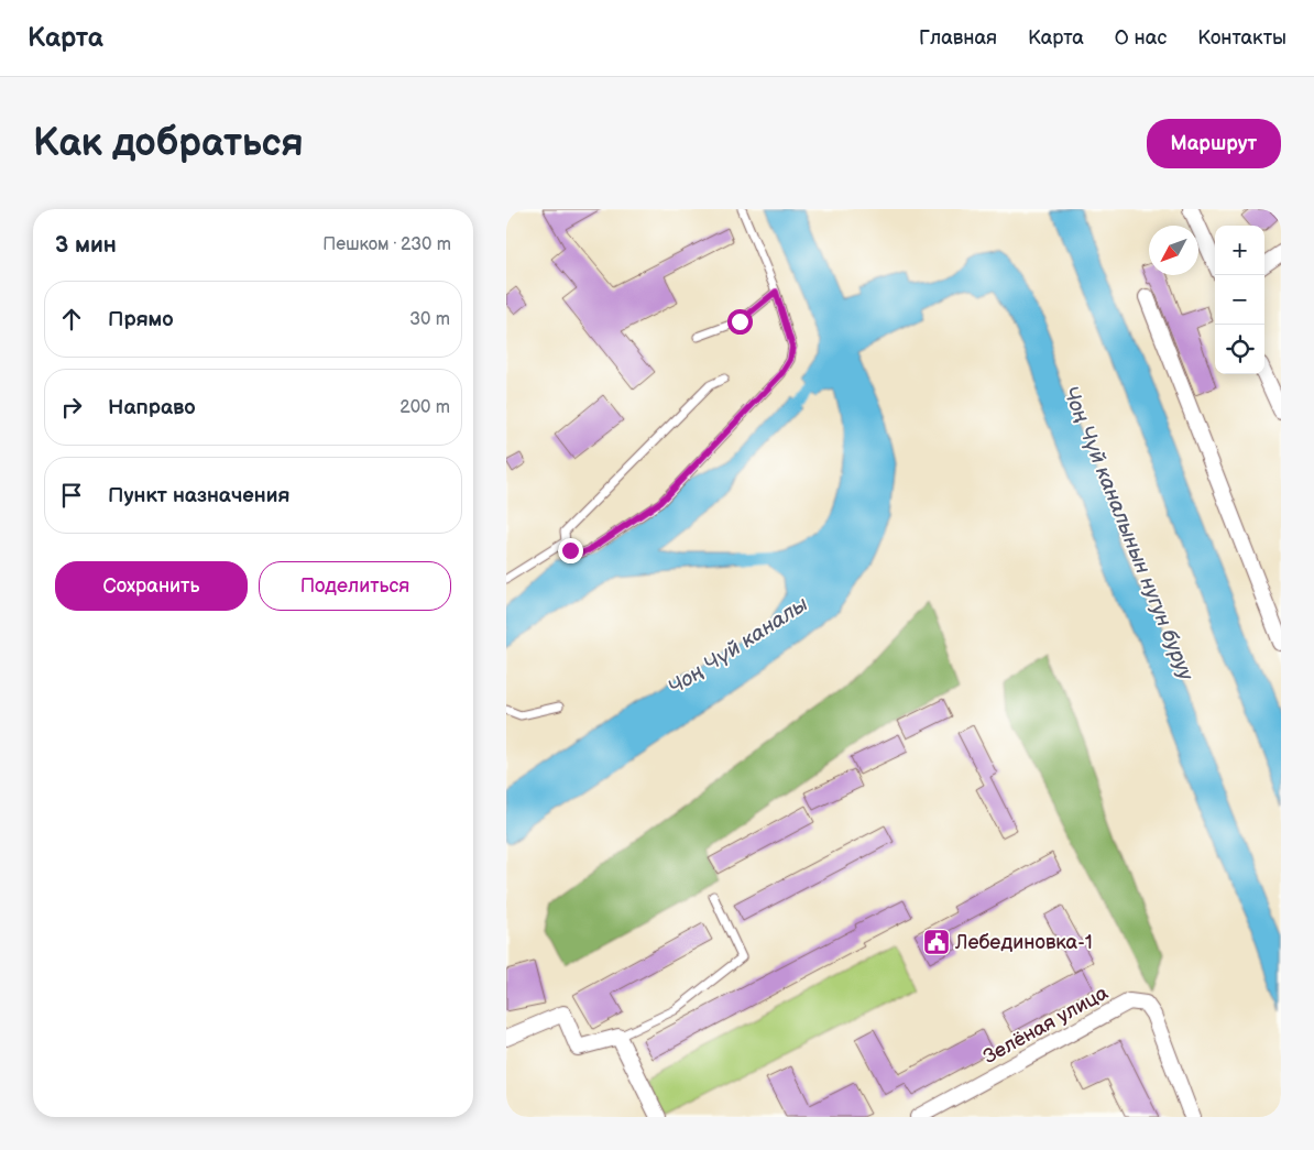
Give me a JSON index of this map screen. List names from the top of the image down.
{
  "streets": {
    "street": ["Зелёная улица"]
  },
  "water": ["Чоң Чүй каналынын нугун буруу", "Чоң Чүй каналы"],
  "places": {
    "public building": ["Лебединовка-1"]
  },
  "north": "bottom left",
  "page": {
    "header": "Карта",
    "nav": [
      "Главная",
      "Карта",
      "О нас",
      "Контакты"
    ],
    "buttons": [
      "Маршрут",
      ["Сохранить", "Поделиться"]
    ],
    "title": "Как добраться",
    "heading": ["3 мин", "Пешком · 230 m"],
    "map_buttons": ["+", "−"],
    "list": [
      ["Прямо", "30 m"],
      ["Направо", "200 m"],
      "Пункт назначения"
    ]
  }
}
